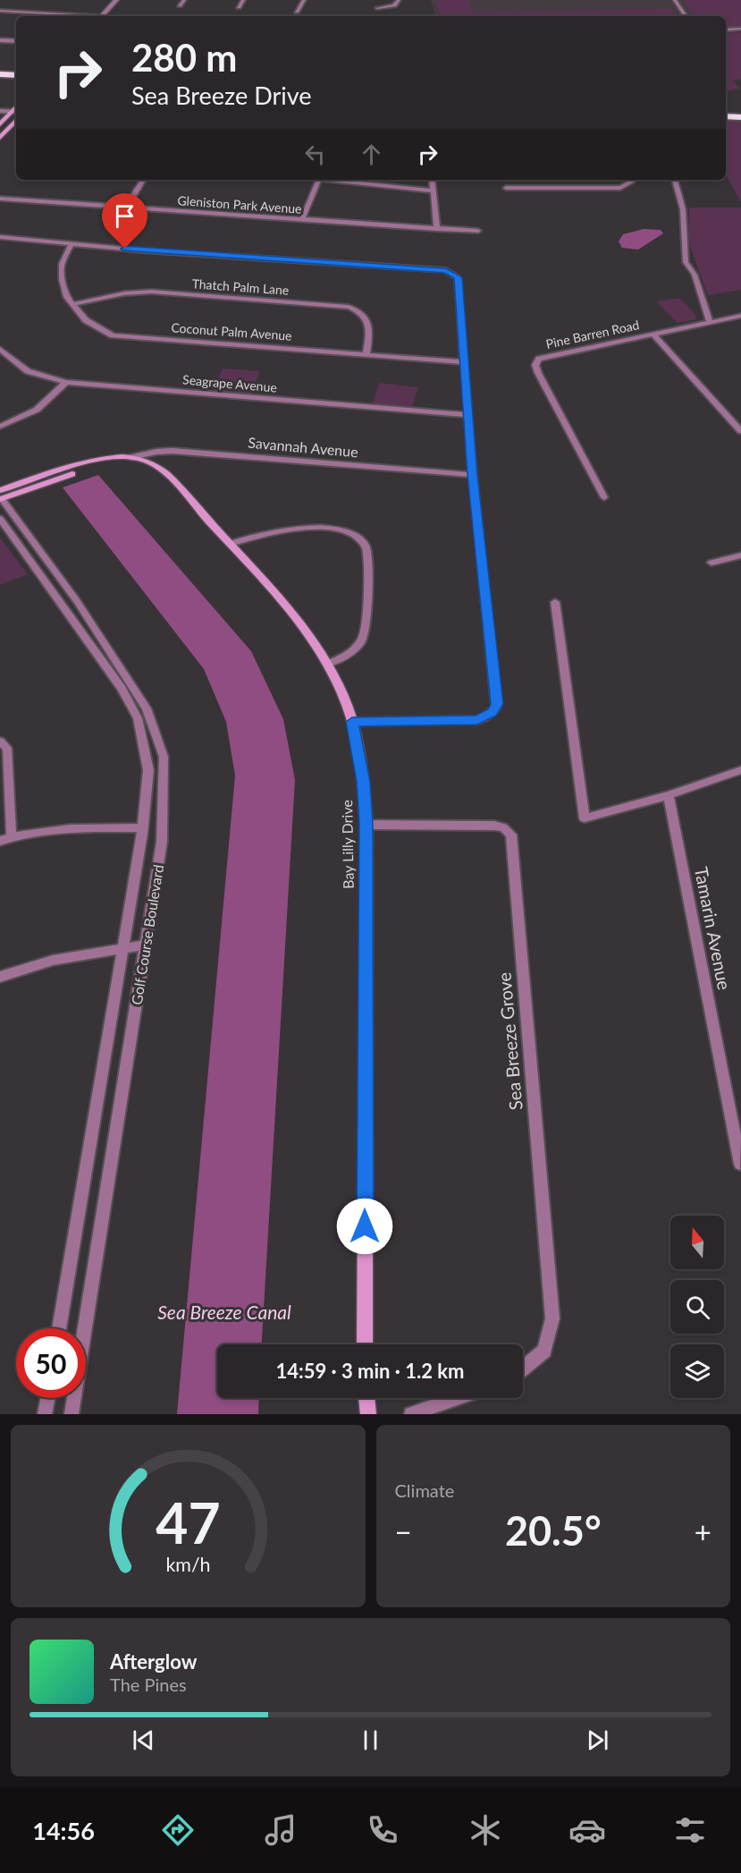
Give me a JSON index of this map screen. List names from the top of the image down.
{
  "streets": {
    "main road": ["Bay Lilly Drive"],
    "street": [
      "Gleniston Park Avenue",
      "Thatch Palm Lane",
      "Coconut Palm Avenue",
      "Pine Barren Road",
      "Seagrape Avenue",
      "Savannah Avenue",
      "Tamarin Avenue",
      "Golf Course Boulevard",
      "Sea Breeze Grove"
    ]
  },
  "crossings": [
    ["Thatch Palm Lane", "Coconut Palm Avenue"],
    ["Savannah Avenue", "Bay Lilly Drive"],
    ["Bay Lilly Drive", "Golf Course Boulevard"],
    ["Bay Lilly Drive", "Sea Breeze Grove"]
  ],
  "water": ["Sea Breeze Canal"],
  "north": "top",
  "page": {
    "turn": ["280 m", "Sea Breeze Drive"],
    "limit": "50",
    "trip": "14:59 · 3 min · 1.2 km",
    "tile": "Climate",
    "heat": ["−", "20.5°", "+"],
    "song": ["Afterglow", "The Pines"],
    "tabs": "14:56",
    "gauge": ["47", "km/h"]
  }
}
